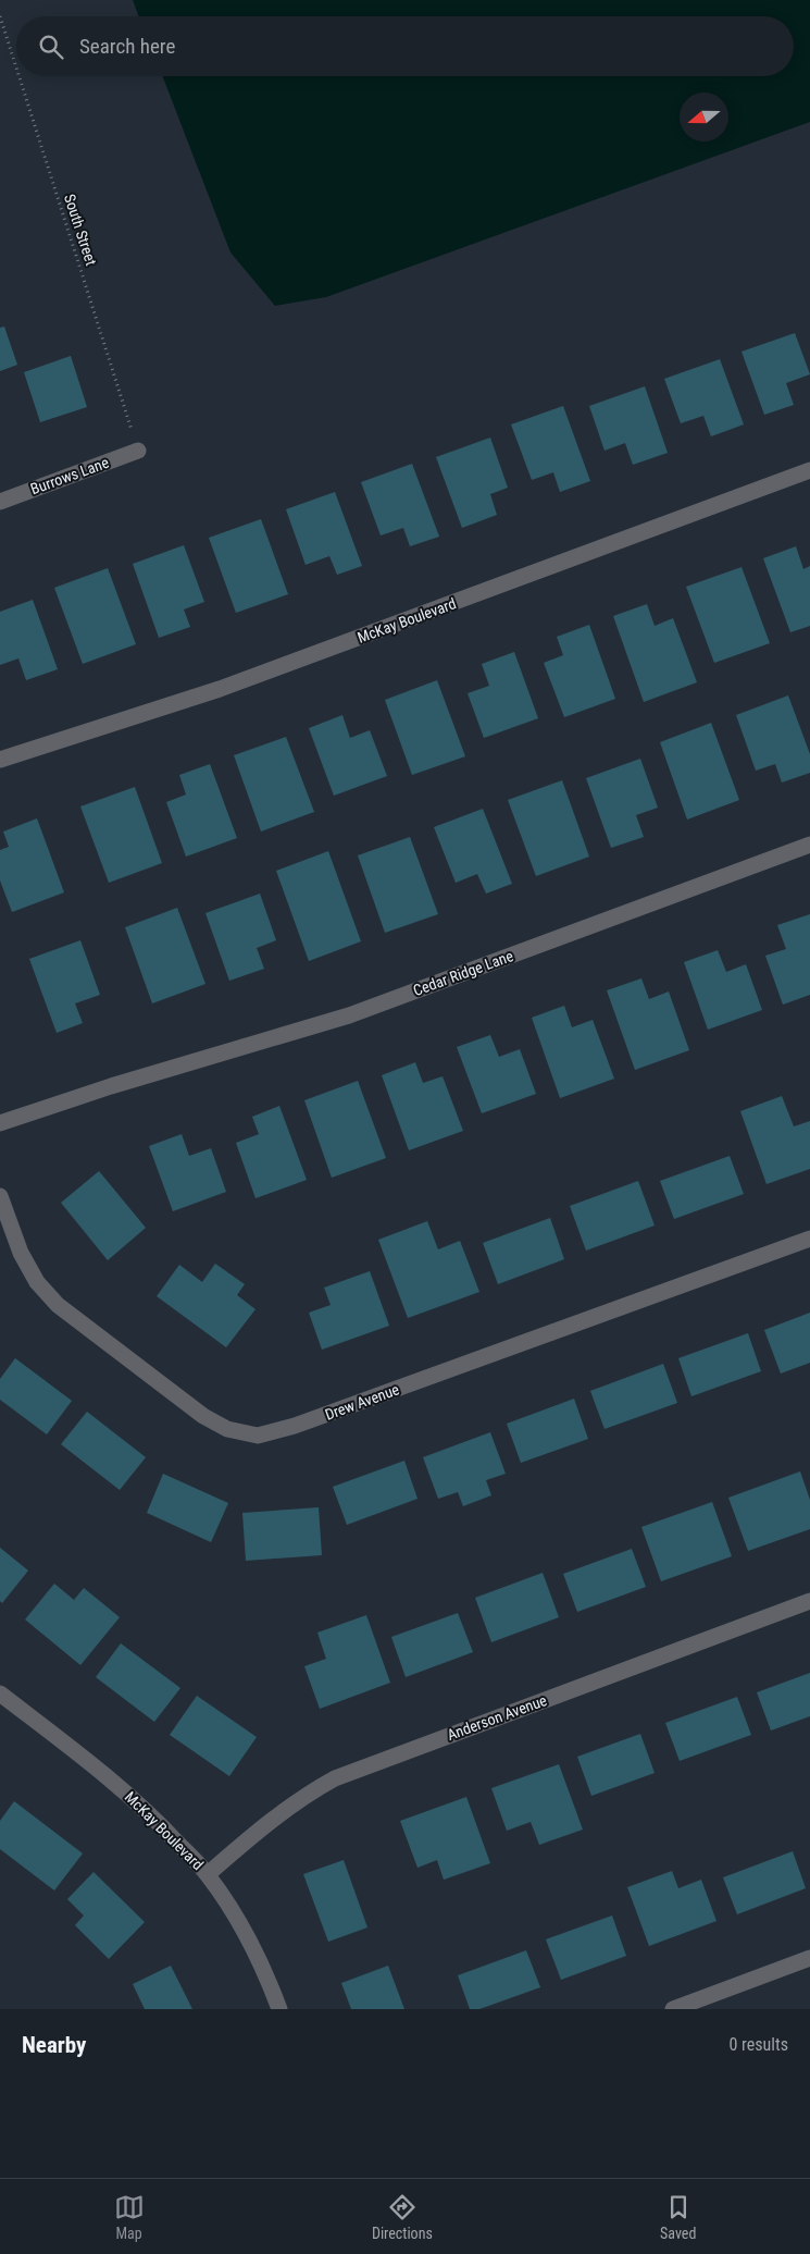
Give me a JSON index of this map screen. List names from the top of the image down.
{
  "streets": {
    "street": [
      "Burrows Lane",
      "McKay Boulevard",
      "Cedar Ridge Lane",
      "Drew Avenue",
      "Anderson Avenue"
    ],
    "path": ["South Street"]
  },
  "crossings": [
    ["South Street", "Burrows Lane"],
    ["McKay Boulevard", "Anderson Avenue"]
  ],
  "north": "left",
  "page": {
    "search": "Search here",
    "heading": ["Nearby", "0 results"],
    "nav": ["Map", "Directions", "Saved"]
  }
}
